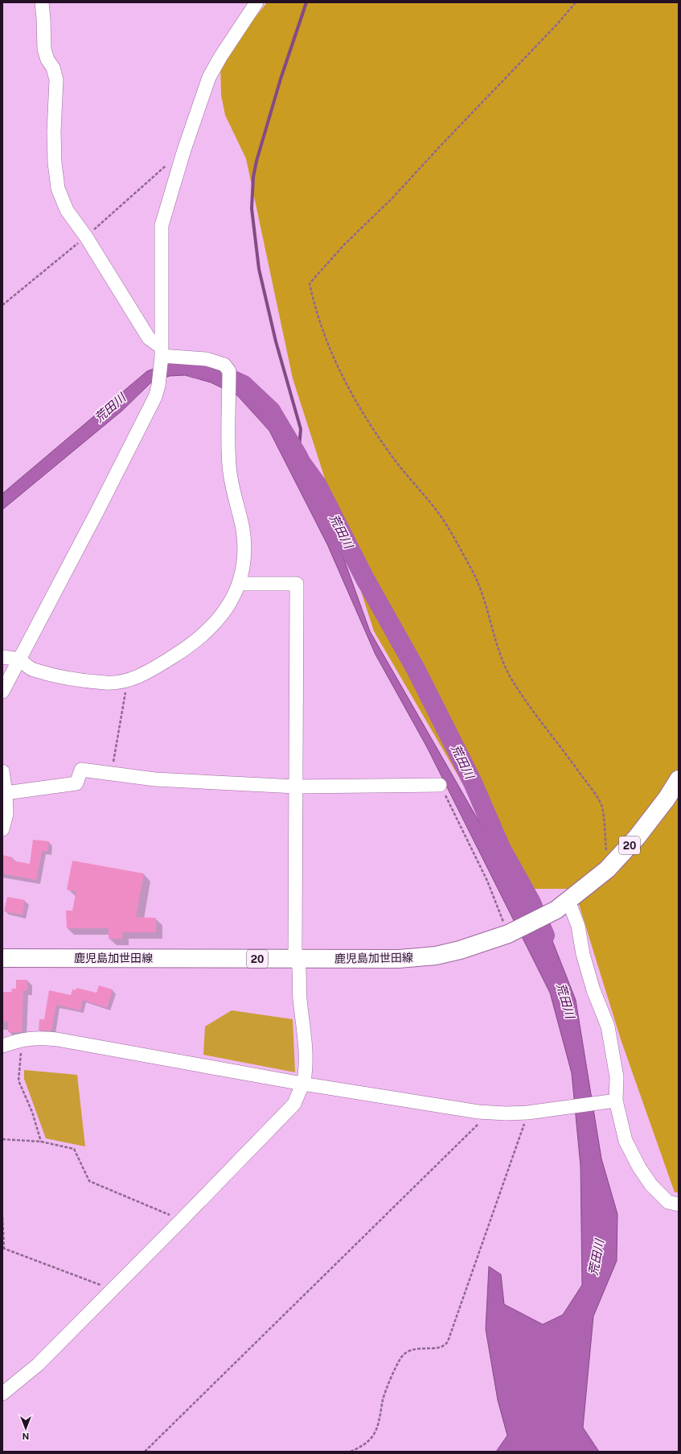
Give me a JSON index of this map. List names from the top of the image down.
{
  "streets": {
    "main road": ["20", "鹿児島加世田線"]
  },
  "water": ["荒田川"],
  "north": "bottom"
}
